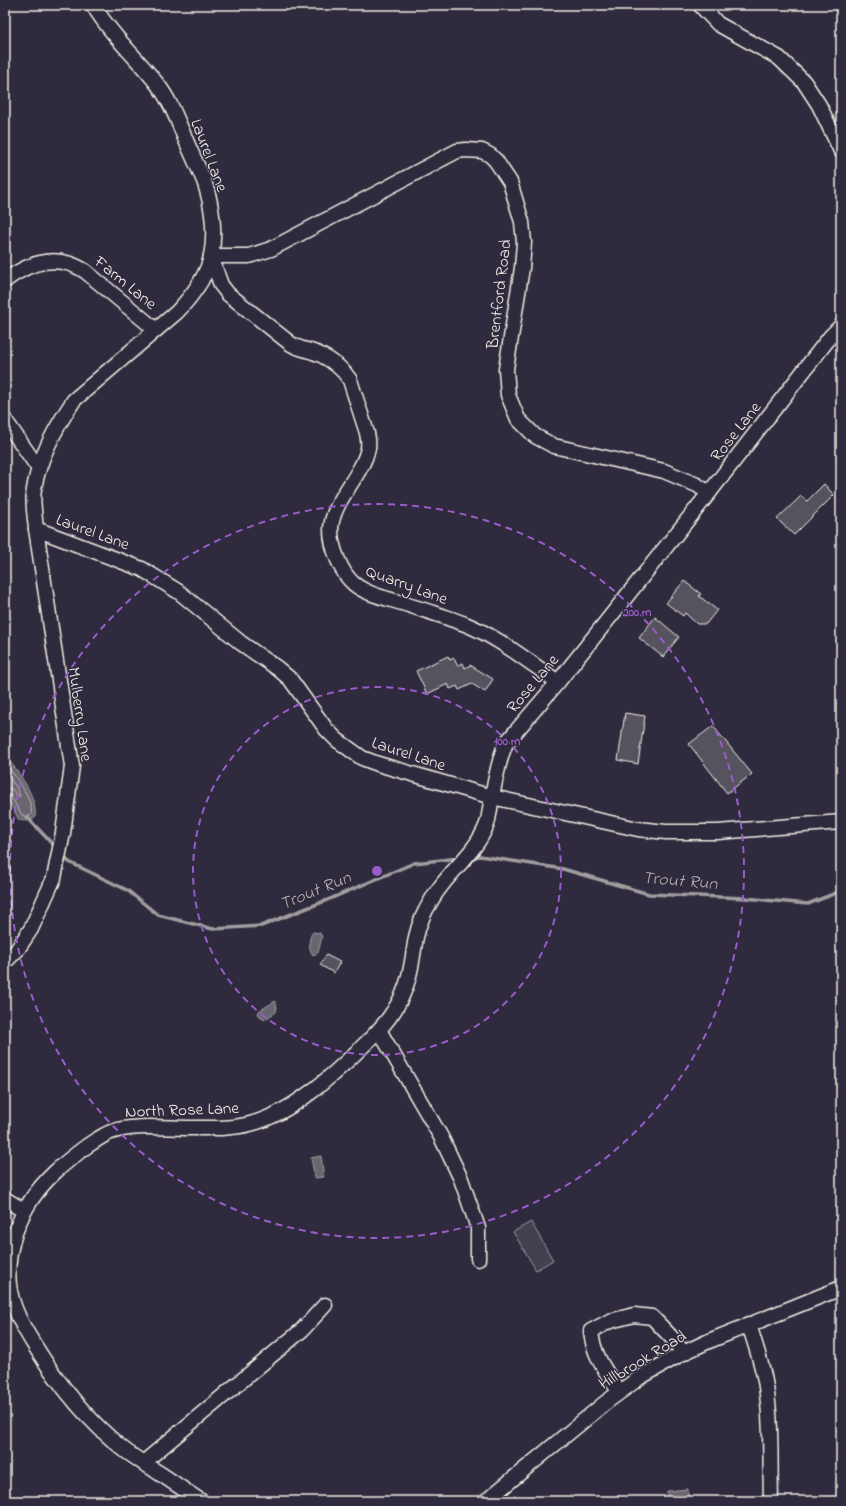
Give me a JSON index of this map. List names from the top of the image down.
{
  "streets": {
    "street": [
      "Laurel Lane",
      "Farm Lane",
      "Brentford Road",
      "Rose Lane",
      "Quarry Lane",
      "Mulberry Lane",
      "North Rose Lane",
      "Hillbrook Road"
    ]
  },
  "crossings": [
    ["Laurel Lane", "Farm Lane"],
    ["Laurel Lane", "Brentford Road"],
    ["Laurel Lane", "Rose Lane"],
    ["Laurel Lane", "Quarry Lane"],
    ["Laurel Lane", "Mulberry Lane"],
    ["Laurel Lane", "North Rose Lane"],
    ["Brentford Road", "Rose Lane"],
    ["Brentford Road", "Quarry Lane"],
    ["Rose Lane", "Quarry Lane"],
    ["Rose Lane", "North Rose Lane"]
  ],
  "water": ["Trout Run"],
  "rings": ["200 m", "100 m"]
}
